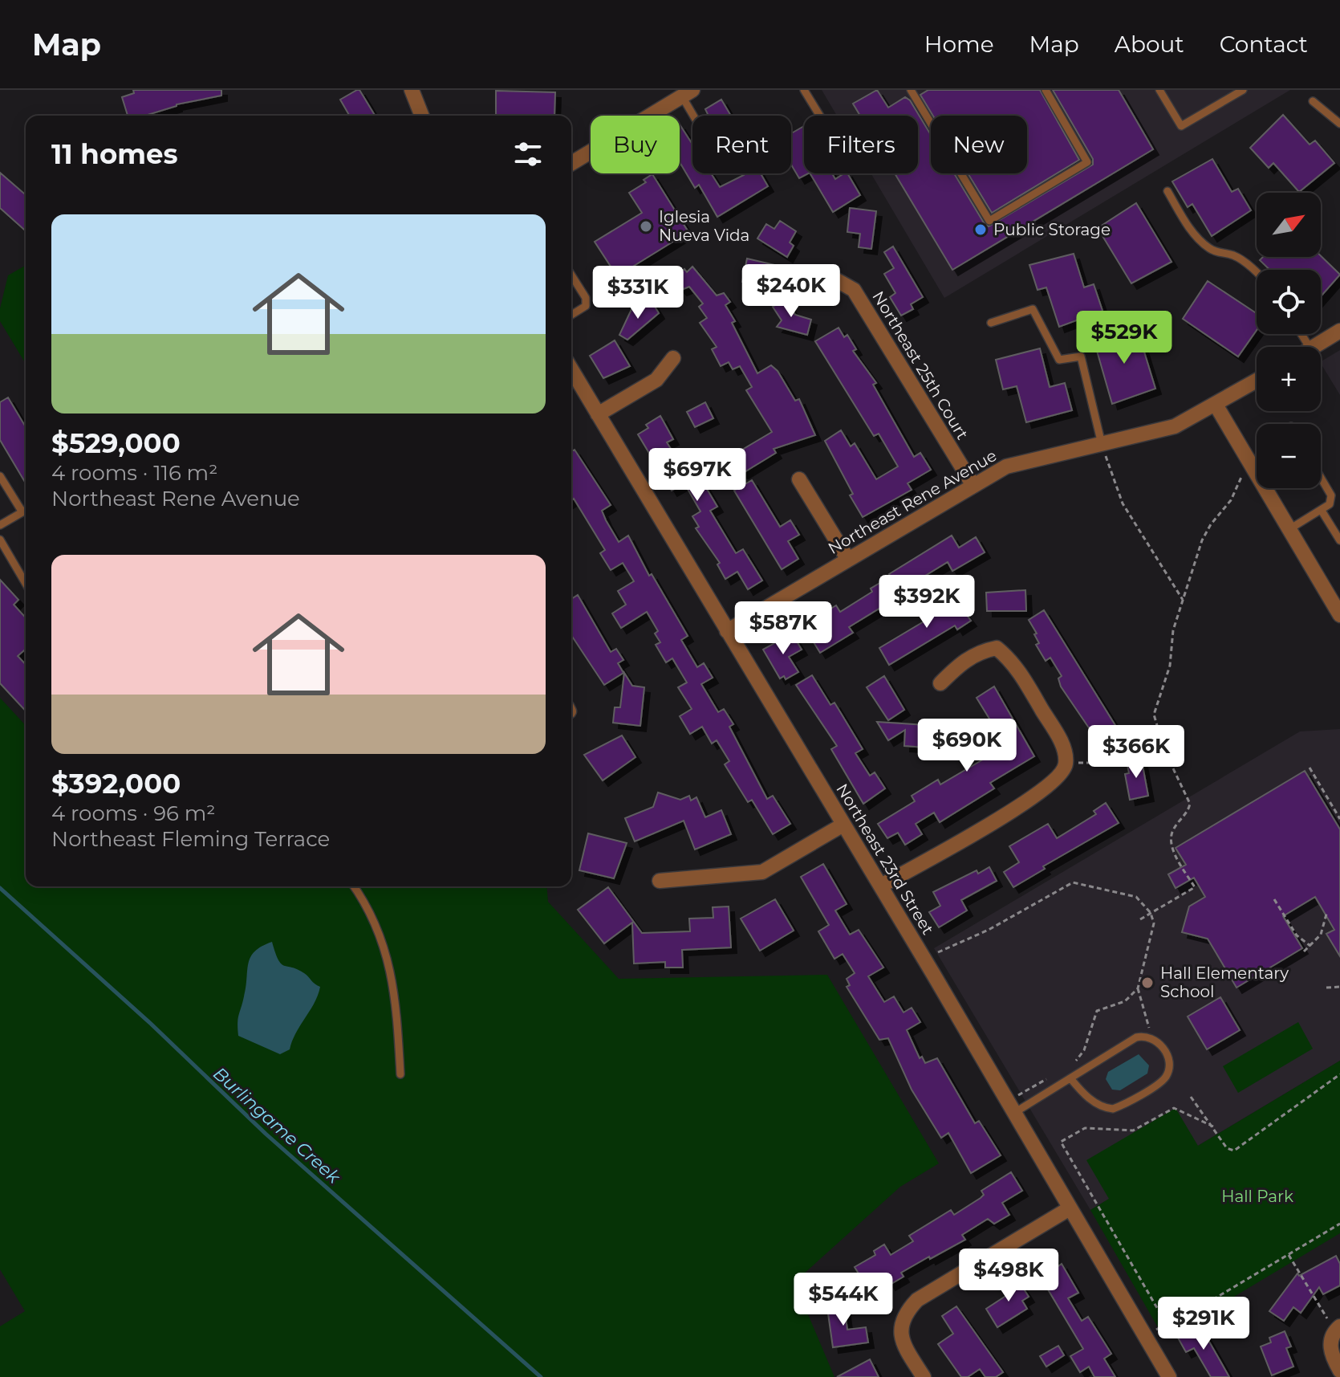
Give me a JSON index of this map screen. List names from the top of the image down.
{
  "streets": {
    "street": ["Northeast 25th Court", "Northeast Rene Avenue", "Northeast 23rd Street"]
  },
  "crossings": [
    ["Northeast 25th Court", "Northeast Rene Avenue"],
    ["Northeast Rene Avenue", "Northeast 23rd Street"]
  ],
  "water": ["Burlingame Creek"],
  "parks": ["Hall Park"],
  "places": ["Iglesia Nueva Vida", "Public Storage", "Hall Elementary School"],
  "north": "top right",
  "page": {
    "header": "Map",
    "nav": [
      "Home",
      "Map",
      "About",
      "Contact"
    ],
    "chip": [
      "Buy",
      "Rent",
      "Filters",
      "New"
    ],
    "heading": "11 homes",
    "map_buttons": ["+", "−"],
    "list": [
      {
        "name": "$529,000",
        "note": "4 rooms · 116 m² · Northeast Rene Avenue"
      },
      {
        "name": "$392,000",
        "note": "4 rooms · 96 m² · Northeast Fleming Terrace"
      }
    ],
    "price": [
      "$240K",
      "$331K",
      "$529K",
      "$697K",
      "$392K",
      "$587K",
      "$690K",
      "$366K",
      "$498K",
      "$544K",
      "$291K"
    ]
  }
}
